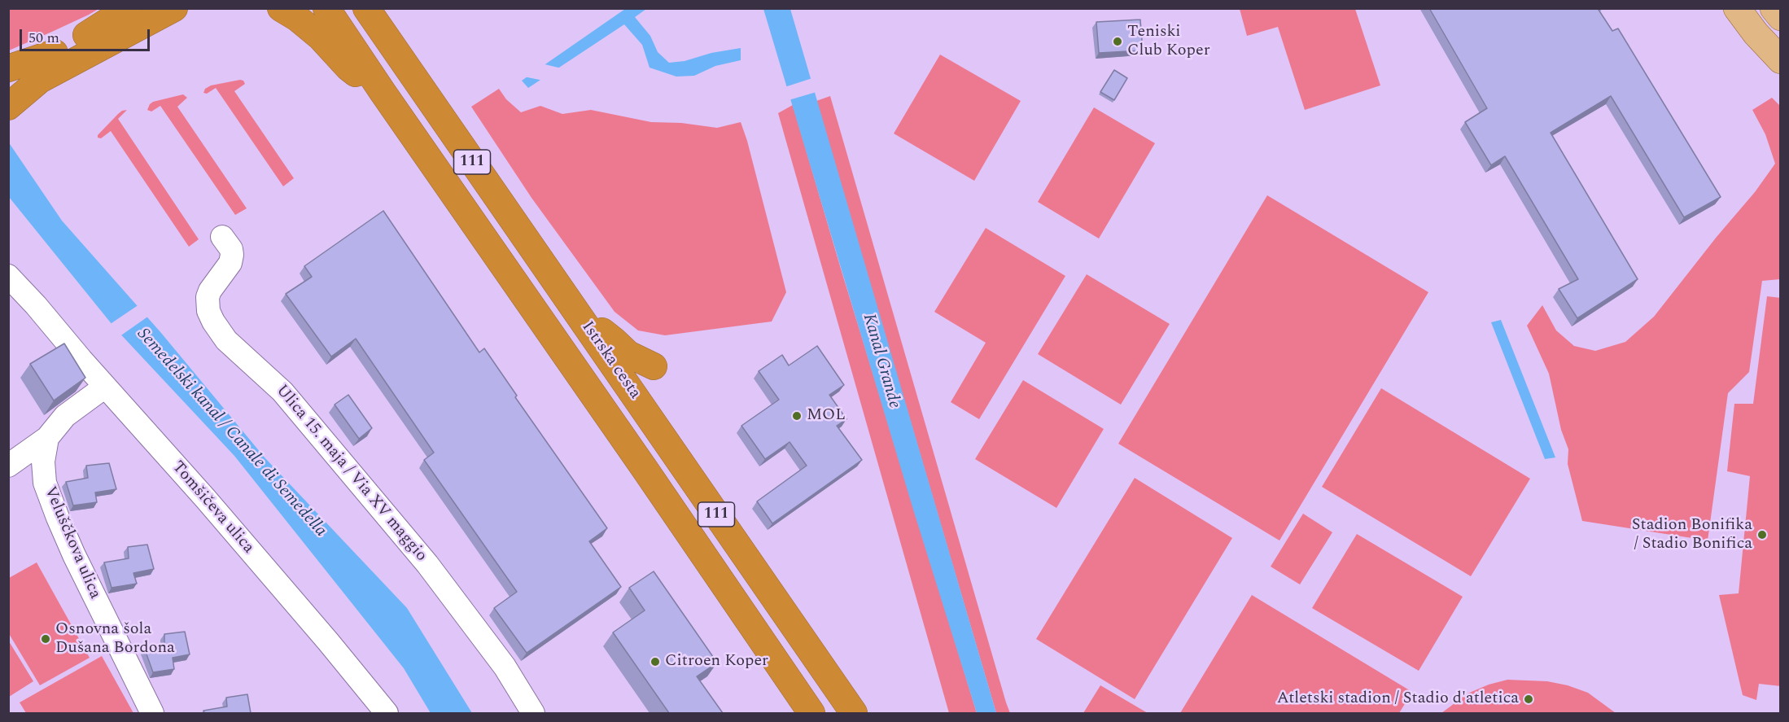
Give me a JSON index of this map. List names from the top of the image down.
{
  "streets": {
    "highway": ["111", "Istrska cesta"],
    "street": ["Ulica 15. maja / Via XV maggio", "Tomšičeva ulica", "Veluščkova ulica"]
  },
  "crossings": [
    ["Tomšičeva ulica", "Veluščkova ulica"]
  ],
  "water": ["Kanal Grande", "Semedelski kanal / Canale di Semedella"],
  "places": [
    "Teniski Club Koper",
    "MOL",
    "Stadion Bonifika / Stadio Bonifica",
    "Osnovna šola Dušana Bordona",
    "Citroen Koper",
    "Atletski stadion / Stadio d'atletica"
  ],
  "scale_bar": "50 m"
}
